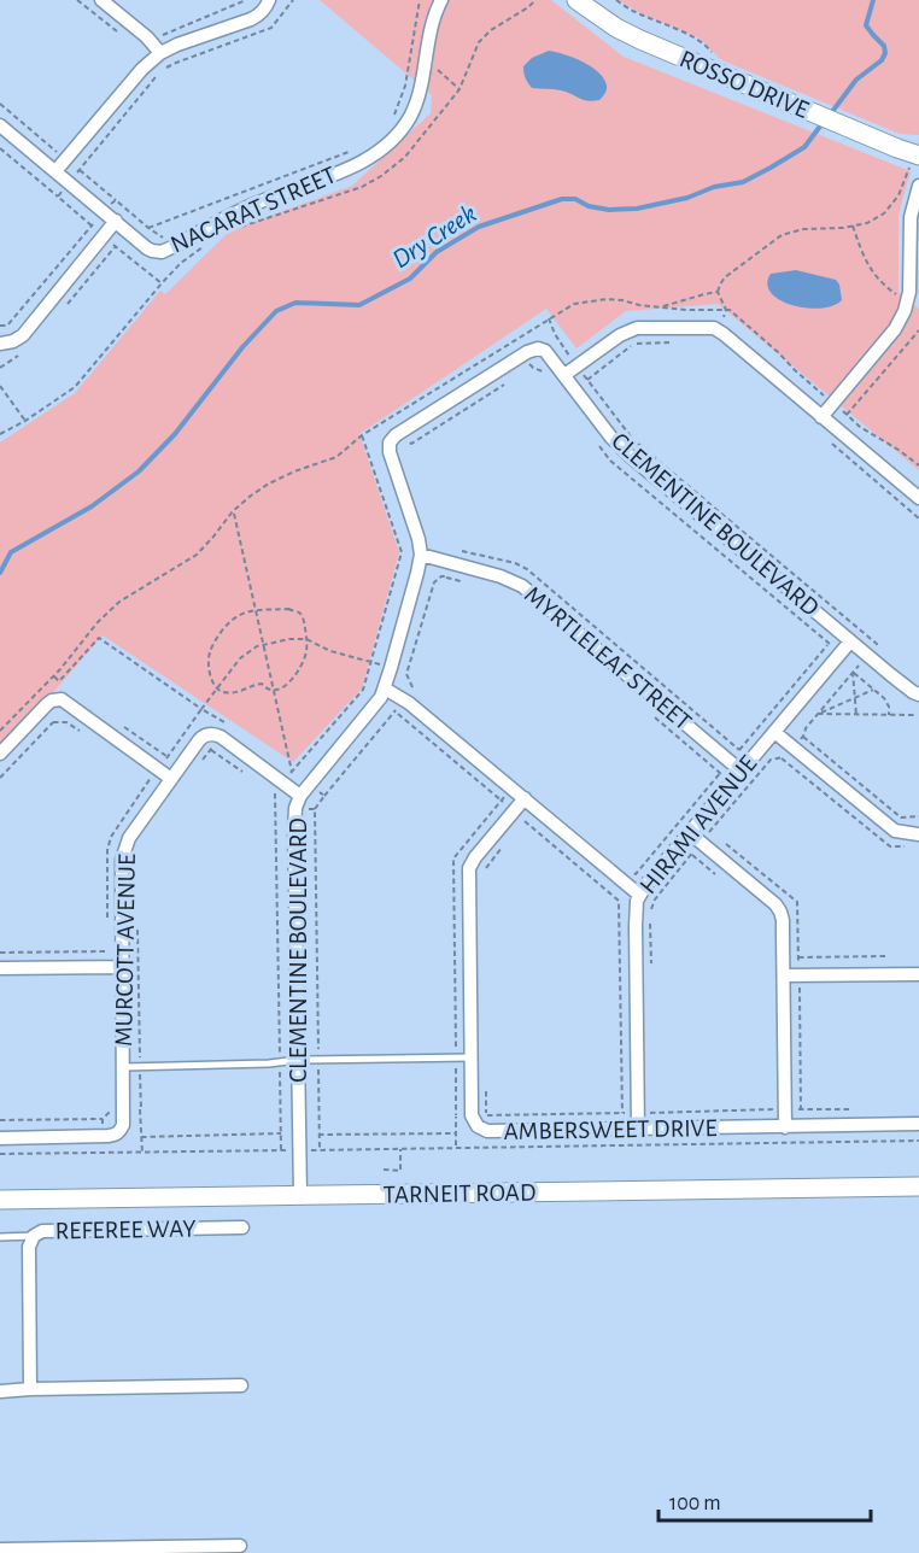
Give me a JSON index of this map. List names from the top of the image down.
{
  "streets": {
    "street": [
      "ROSSO DRIVE",
      "NACARAT STREET",
      "CLEMENTINE BOULEVARD",
      "MYRTLELEAF STREET",
      "HIRAMI AVENUE",
      "MURCOTT AVENUE",
      "AMBERSWEET DRIVE",
      "TARNEIT ROAD",
      "REFEREE WAY"
    ]
  },
  "crossings": [
    ["CLEMENTINE BOULEVARD", "MYRTLELEAF STREET"],
    ["CLEMENTINE BOULEVARD", "HIRAMI AVENUE"],
    ["CLEMENTINE BOULEVARD", "TARNEIT ROAD"],
    ["MYRTLELEAF STREET", "HIRAMI AVENUE"],
    ["HIRAMI AVENUE", "AMBERSWEET DRIVE"]
  ],
  "water": ["Dry Creek"],
  "scale_bar": "100 m"
}
